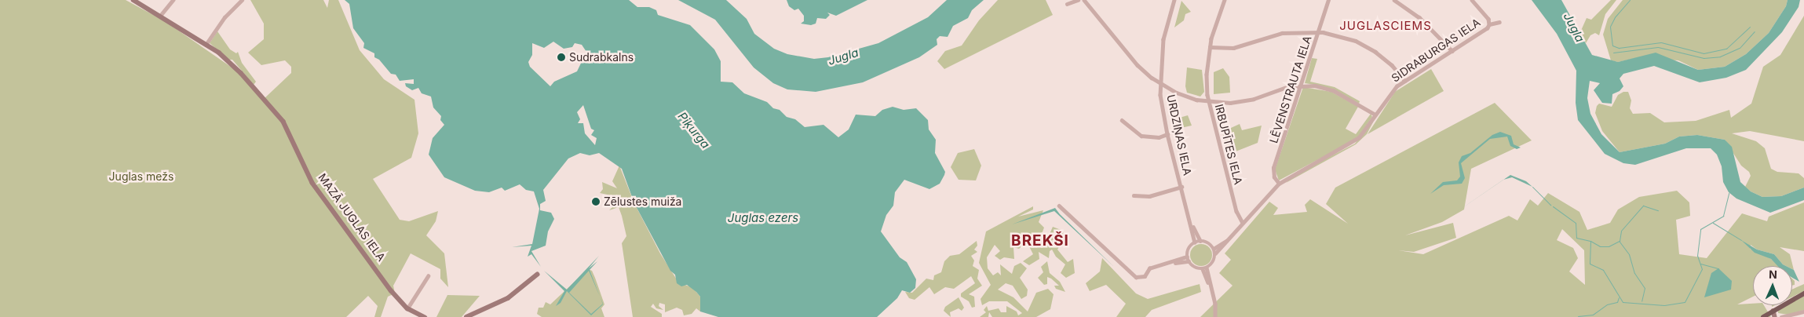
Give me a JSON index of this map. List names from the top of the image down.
{
  "streets": {
    "street": [
      "SIDRABURGAS IELA",
      "LĒVENSTRAUTA IELA",
      "URDZIŅAS IELA",
      "IRBUPĪTES IELA",
      "MAZĀ JUGLAS IELA"
    ]
  },
  "crossings": [
    ["SIDRABURGAS IELA", "LĒVENSTRAUTA IELA"],
    ["SIDRABURGAS IELA", "URDZIŅAS IELA"],
    ["SIDRABURGAS IELA", "IRBUPĪTES IELA"]
  ],
  "districts": ["JUGLASCIEMS", "BREKŠI"],
  "water": ["Jugla", "Piķurga", "Juglas ezers"],
  "parks": ["Juglas mežs"],
  "places": ["Sudrabkalns", "Zēlustes muiža"],
  "north": "top"
}
